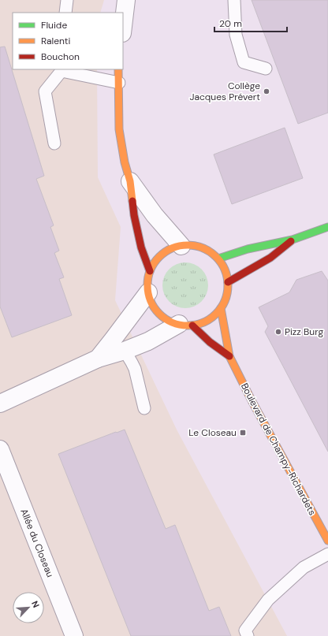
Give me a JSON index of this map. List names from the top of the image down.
{
  "streets": {
    "street": ["Boulevard de Champy-Richardets", "Allée du Closeau"]
  },
  "places": {
    "other": ["Collège Jacques Prévert", "Pizz Burg"],
    "transit": ["Le Closeau"]
  },
  "legend": ["Fluide", "Ralenti", "Bouchon"],
  "scale_bar": "20 m",
  "north": "top right"
}
